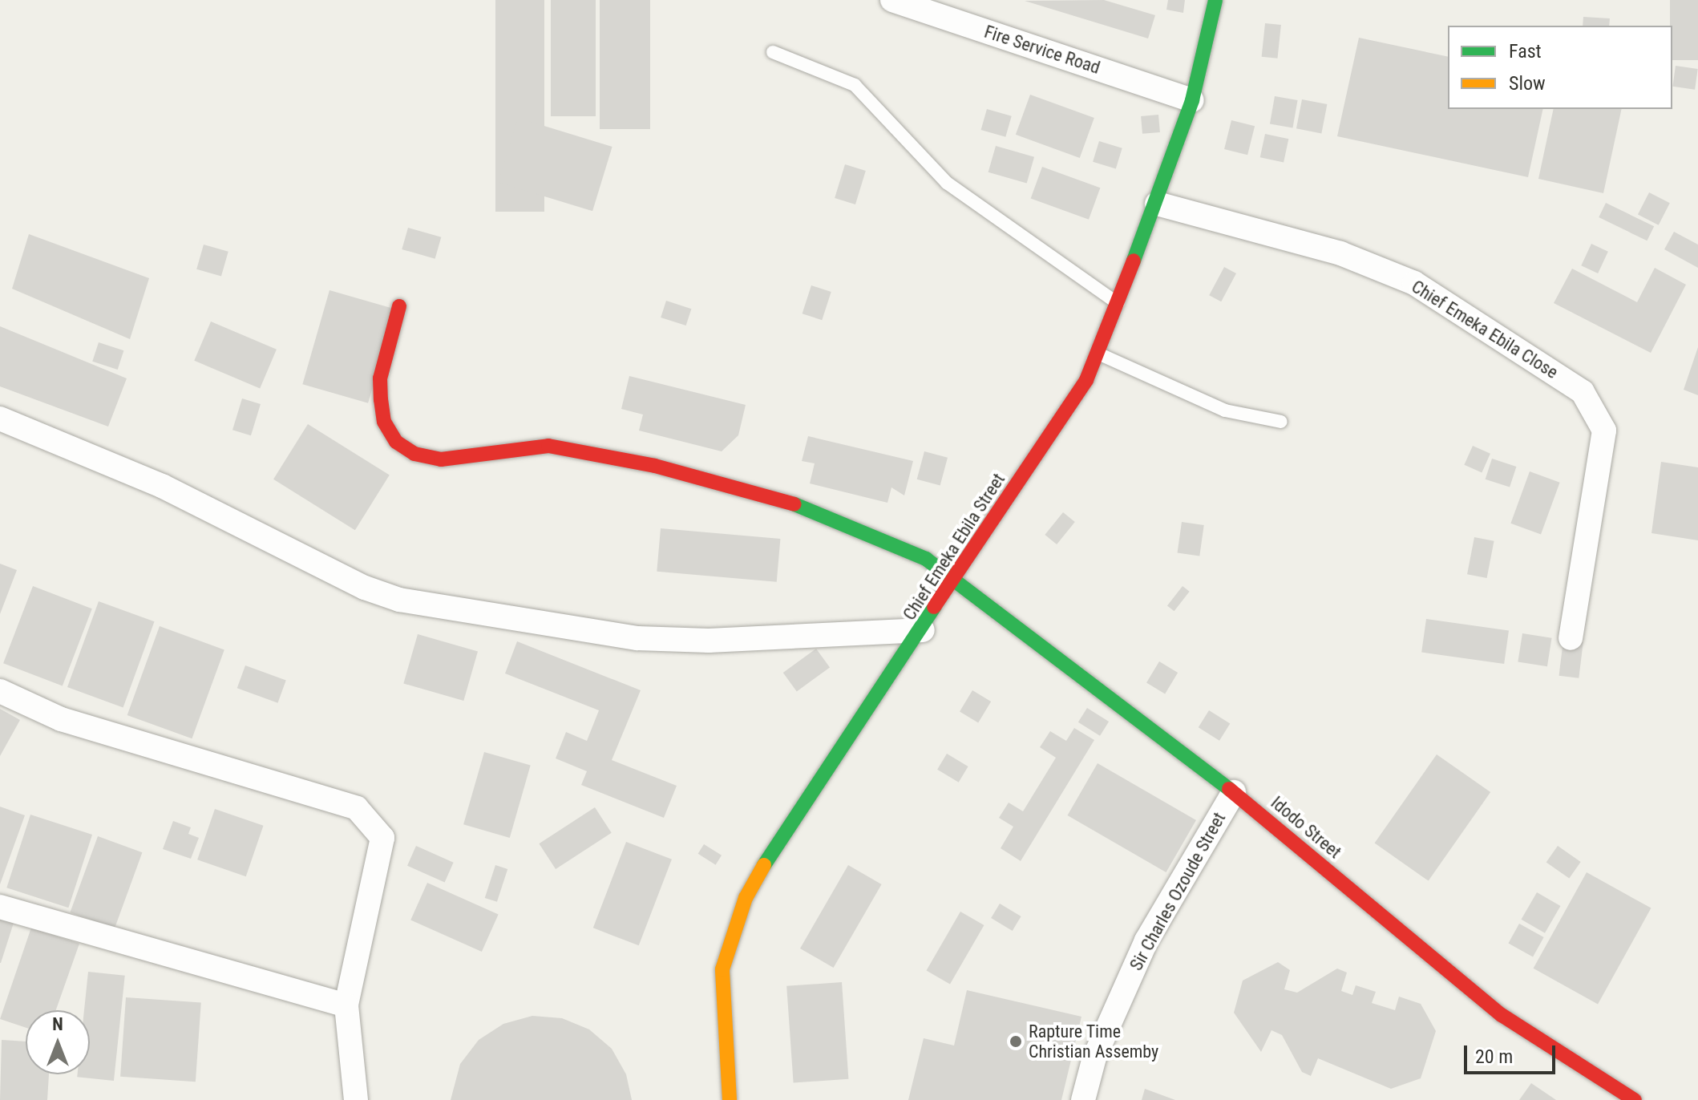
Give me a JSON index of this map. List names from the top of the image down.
{
  "streets": {
    "street": [
      "Fire Service Road",
      "Chief Emeka Ebila Close",
      "Chief Emeka Ebila Street",
      "Idodo Street",
      "Sir Charles Ozoude Street"
    ]
  },
  "crossings": [
    ["Fire Service Road", "Chief Emeka Ebila Street"],
    ["Chief Emeka Ebila Close", "Chief Emeka Ebila Street"],
    ["Chief Emeka Ebila Street", "Idodo Street"],
    ["Idodo Street", "Sir Charles Ozoude Street"]
  ],
  "places": ["Rapture Time Christian Assemby"],
  "legend": ["Fast", "Slow"],
  "scale_bar": "20 m",
  "north": "top"
}
